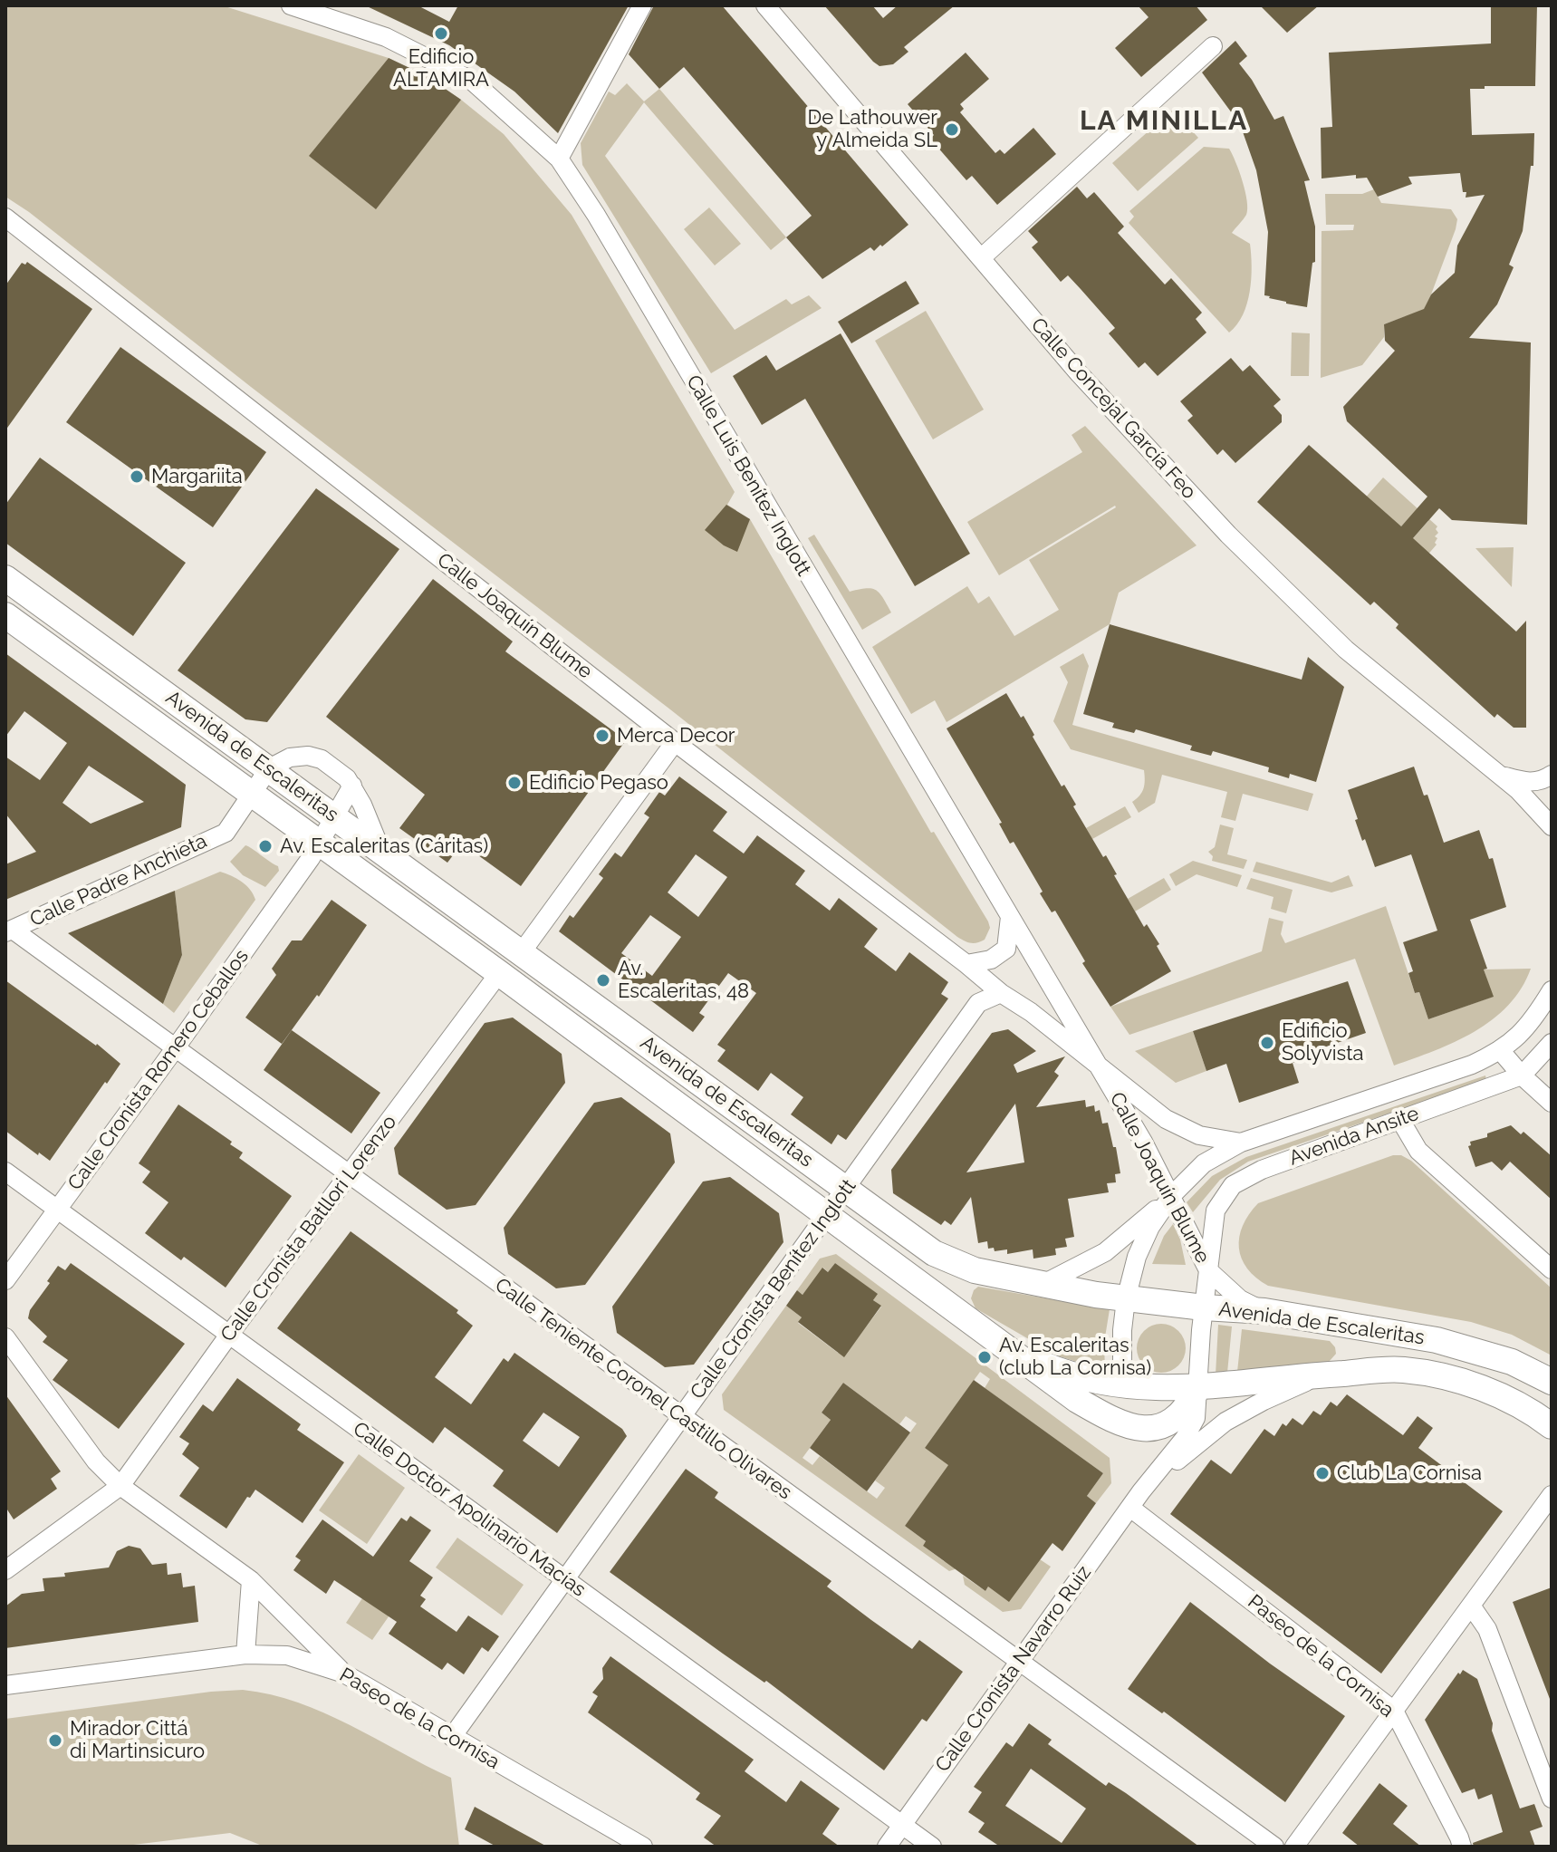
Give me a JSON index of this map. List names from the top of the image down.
{
  "streets": {
    "street": [
      "Calle Concejal García Feo",
      "Calle Luis Benítez Inglott",
      "Calle Joaquín Blume",
      "Avenida de Escaleritas",
      "Calle Padre Anchieta",
      "Calle Cronista Romero Ceballos",
      "Avenida Ansite",
      "Calle Cronista Batllori Lorenzo",
      "Calle Cronista Benítez Inglott",
      "Calle Teniente Coronel Castillo Olivares",
      "Calle Doctor Apolinario Macías",
      "Paseo de la Cornisa",
      "Calle Cronista Navarro Ruiz"
    ]
  },
  "crossings": [
    ["Calle Luis Benítez Inglott", "Calle Joaquín Blume"],
    ["Calle Joaquín Blume", "Avenida de Escaleritas"],
    ["Calle Joaquín Blume", "Avenida Ansite"],
    ["Calle Joaquín Blume", "Calle Cronista Benítez Inglott"],
    ["Calle Joaquín Blume", "Calle Cronista Navarro Ruiz"],
    ["Avenida de Escaleritas", "Calle Padre Anchieta"],
    ["Avenida de Escaleritas", "Calle Cronista Romero Ceballos"],
    ["Avenida de Escaleritas", "Avenida Ansite"],
    ["Avenida de Escaleritas", "Calle Cronista Batllori Lorenzo"],
    ["Avenida de Escaleritas", "Calle Cronista Benítez Inglott"],
    ["Avenida de Escaleritas", "Calle Cronista Navarro Ruiz"],
    ["Calle Padre Anchieta", "Calle Teniente Coronel Castillo Olivares"],
    ["Calle Cronista Romero Ceballos", "Calle Teniente Coronel Castillo Olivares"],
    ["Calle Cronista Romero Ceballos", "Calle Doctor Apolinario Macías"],
    ["Avenida Ansite", "Calle Cronista Navarro Ruiz"],
    ["Calle Cronista Batllori Lorenzo", "Calle Teniente Coronel Castillo Olivares"],
    ["Calle Cronista Batllori Lorenzo", "Calle Doctor Apolinario Macías"],
    ["Calle Cronista Benítez Inglott", "Calle Teniente Coronel Castillo Olivares"],
    ["Calle Cronista Benítez Inglott", "Calle Doctor Apolinario Macías"],
    ["Calle Cronista Benítez Inglott", "Paseo de la Cornisa"],
    ["Calle Teniente Coronel Castillo Olivares", "Calle Cronista Navarro Ruiz"],
    ["Calle Doctor Apolinario Macías", "Calle Cronista Navarro Ruiz"],
    ["Paseo de la Cornisa", "Calle Cronista Navarro Ruiz"]
  ],
  "districts": ["LA MINILLA"],
  "places": [
    "Edificio ALTAMIRA",
    "De Lathouwer y Almeida SL",
    "Margariita",
    "Merca Decor",
    "Edificio Pegaso",
    "Av. Escaleritas (Cáritas)",
    "Av. Escaleritas, 48",
    "Edificio Solyvista",
    "Av. Escaleritas (club La Cornisa)",
    "Club La Cornisa",
    "Mirador Cittá di Martinsicuro"
  ]
}
